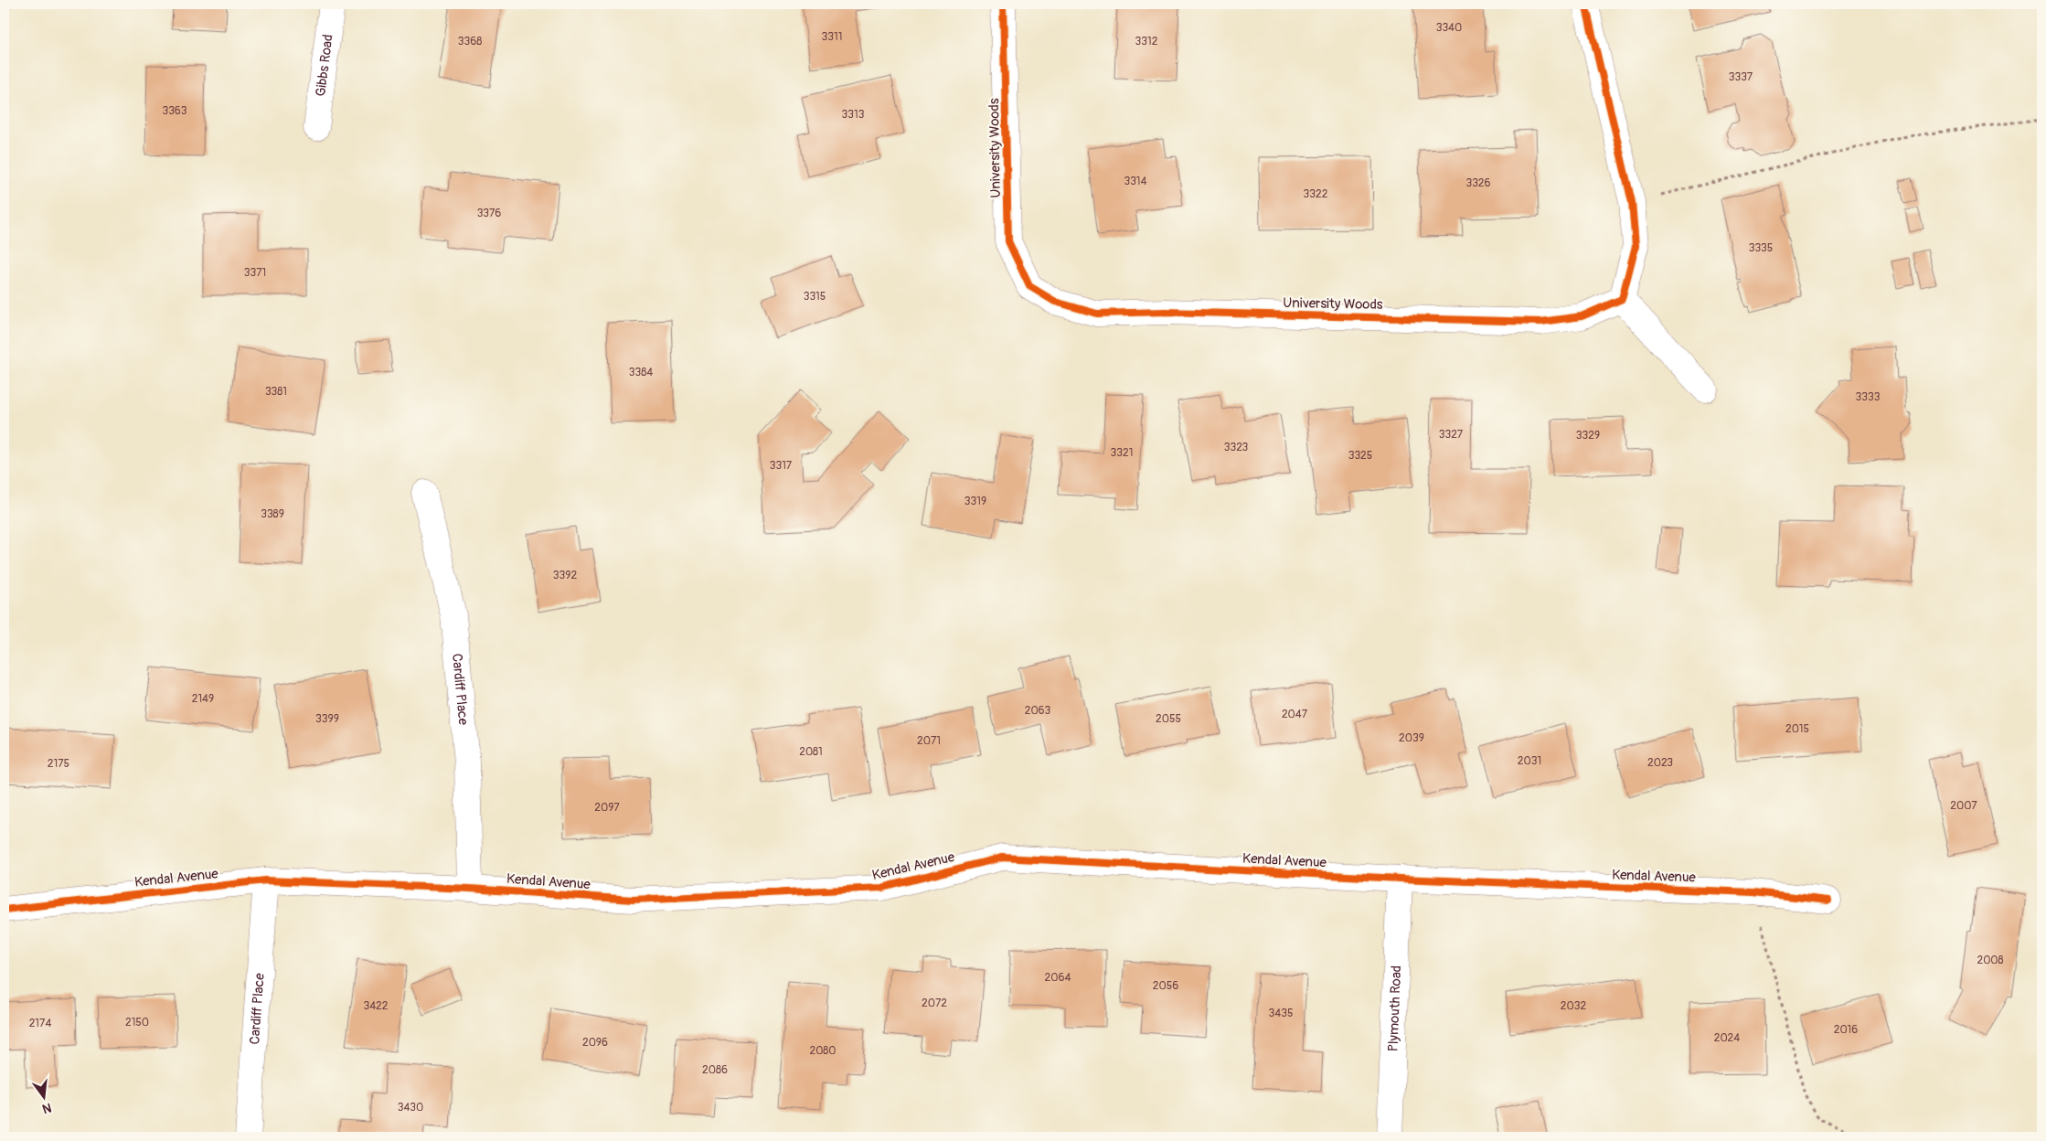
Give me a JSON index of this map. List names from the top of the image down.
{
  "streets": {
    "street": [
      "Gibbs Road",
      "University Woods",
      "Cardiff Place",
      "Kendal Avenue",
      "Plymouth Road"
    ]
  },
  "crossings": [
    ["Cardiff Place", "Kendal Avenue"],
    ["Kendal Avenue", "Plymouth Road"]
  ],
  "house_numbers": [
    "3340",
    "3311",
    "3368",
    "3312",
    "3337",
    "3363",
    "3313",
    "3314",
    "3326",
    "3322",
    "3376",
    "3335",
    "3371",
    "3315",
    "3384",
    "3381",
    "3333",
    "3327",
    "3329",
    "3323",
    "3321",
    "3325",
    "3317",
    "3319",
    "3389",
    "3392",
    "2149",
    "2063",
    "2047",
    "3399",
    "2055",
    "2015",
    "2039",
    "2071",
    "2081",
    "2031",
    "2023",
    "2175",
    "2007",
    "2097",
    "2008",
    "2064",
    "2056",
    "2072",
    "3422",
    "2032",
    "3435",
    "2150",
    "2174",
    "2016",
    "2024",
    "2096",
    "2080",
    "2086",
    "3430"
  ],
  "north": "bottom"
}
